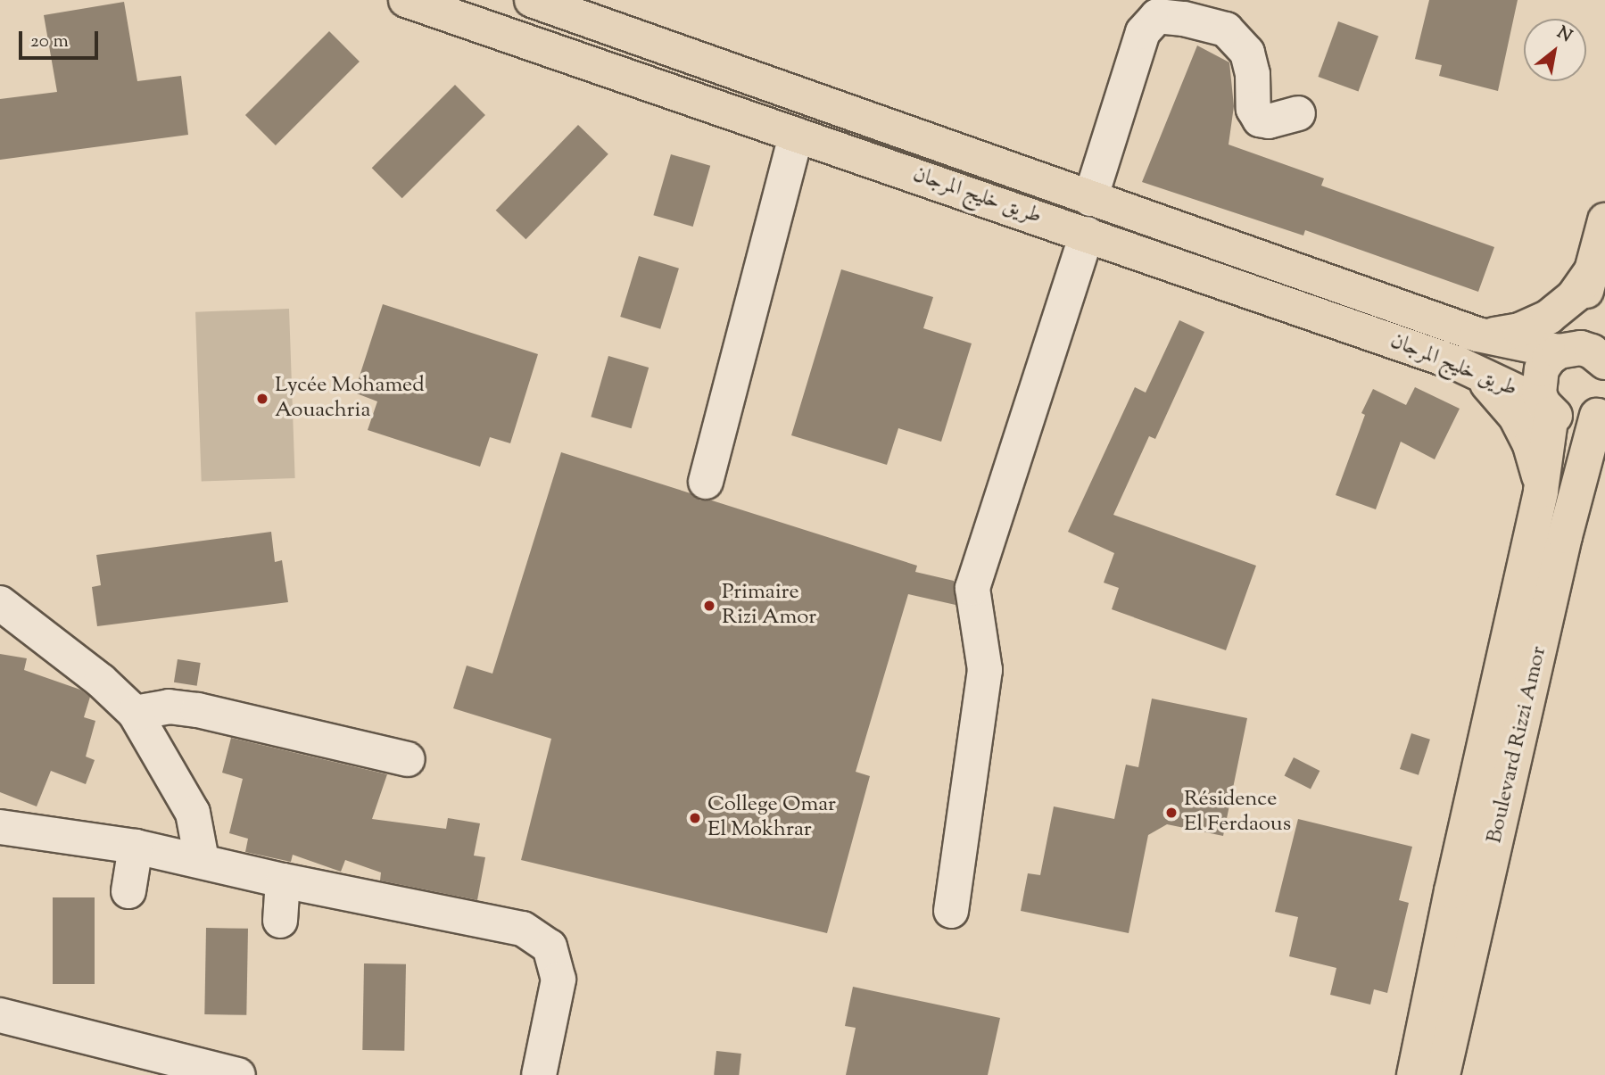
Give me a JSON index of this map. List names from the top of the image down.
{
  "streets": {
    "main road": ["طريق خليج المرجان", "Boulevard Rizzi Amor"]
  },
  "crossings": [
    ["طريق خليج المرجان", "Boulevard Rizzi Amor"]
  ],
  "places": [
    "Lycée Mohamed Aouachria",
    "Primaire Rizi Amor",
    "Résidence El Ferdaous",
    "College Omar El Mokhrar"
  ],
  "scale_bar": "20 m",
  "north": "top right"
}
